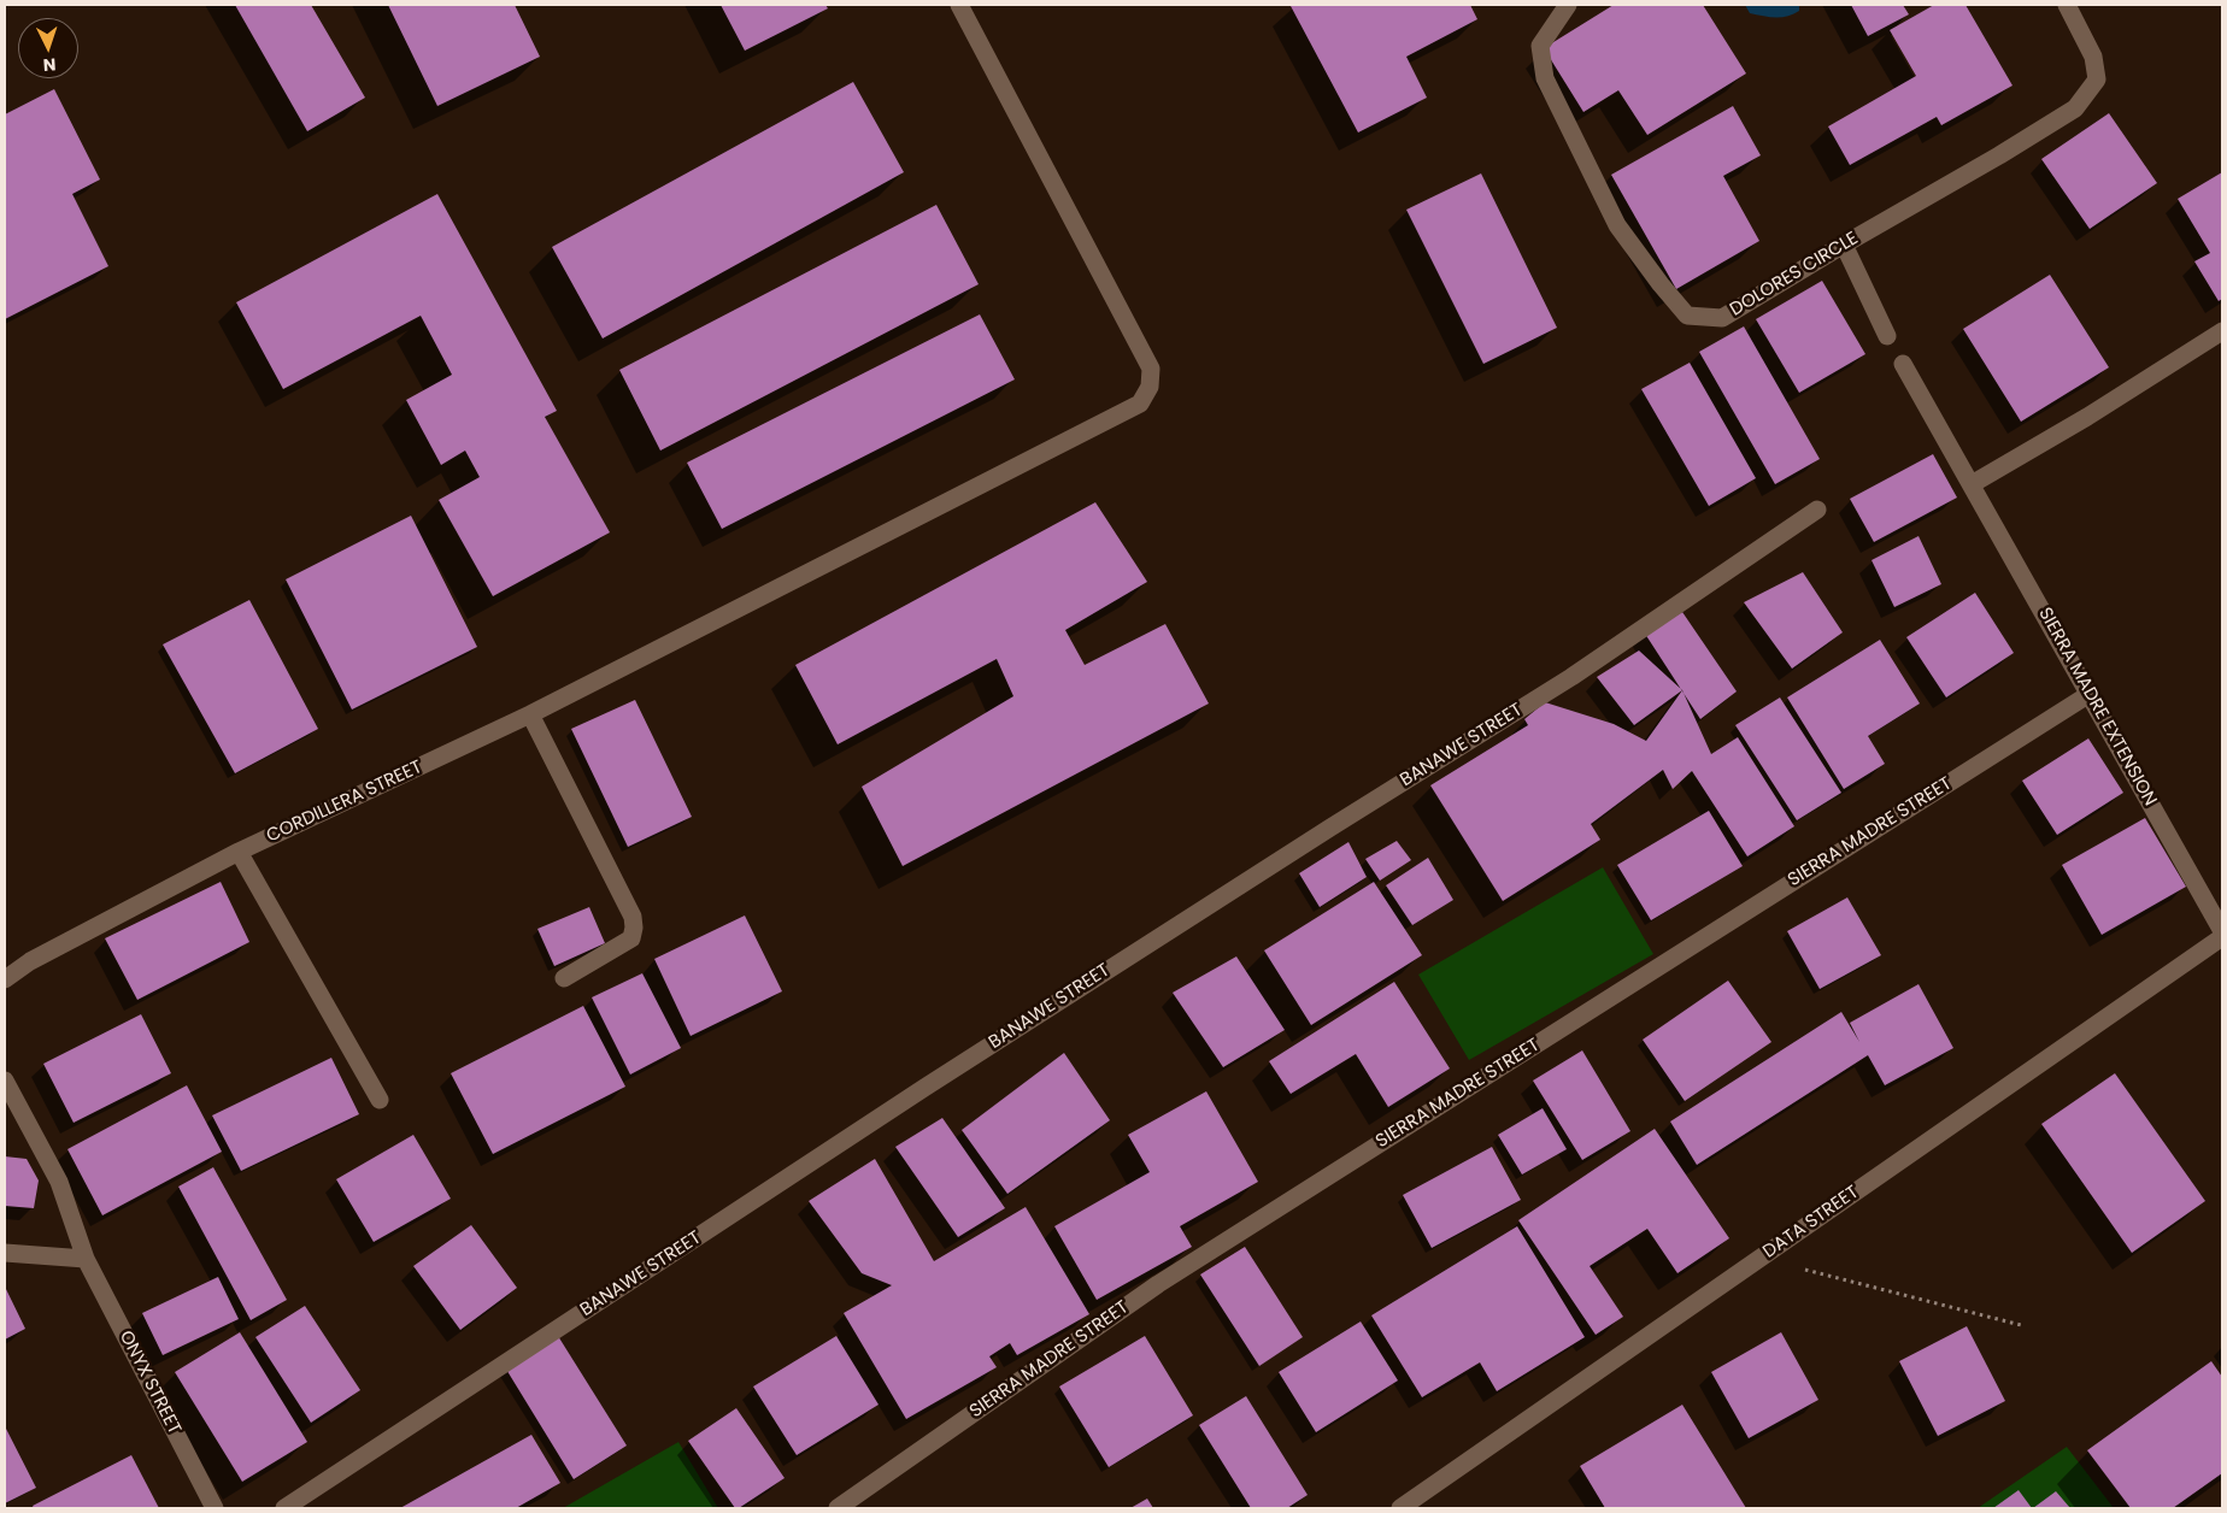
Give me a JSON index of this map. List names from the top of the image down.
{
  "streets": {
    "street": [
      "DOLORES CIRCLE",
      "SIERRA MADRE EXTENSION",
      "BANAWE STREET",
      "CORDILLERA STREET",
      "SIERRA MADRE STREET",
      "DATA STREET",
      "ONYX STREET"
    ]
  },
  "crossings": [
    ["SIERRA MADRE EXTENSION", "SIERRA MADRE STREET"]
  ],
  "north": "bottom"
}
